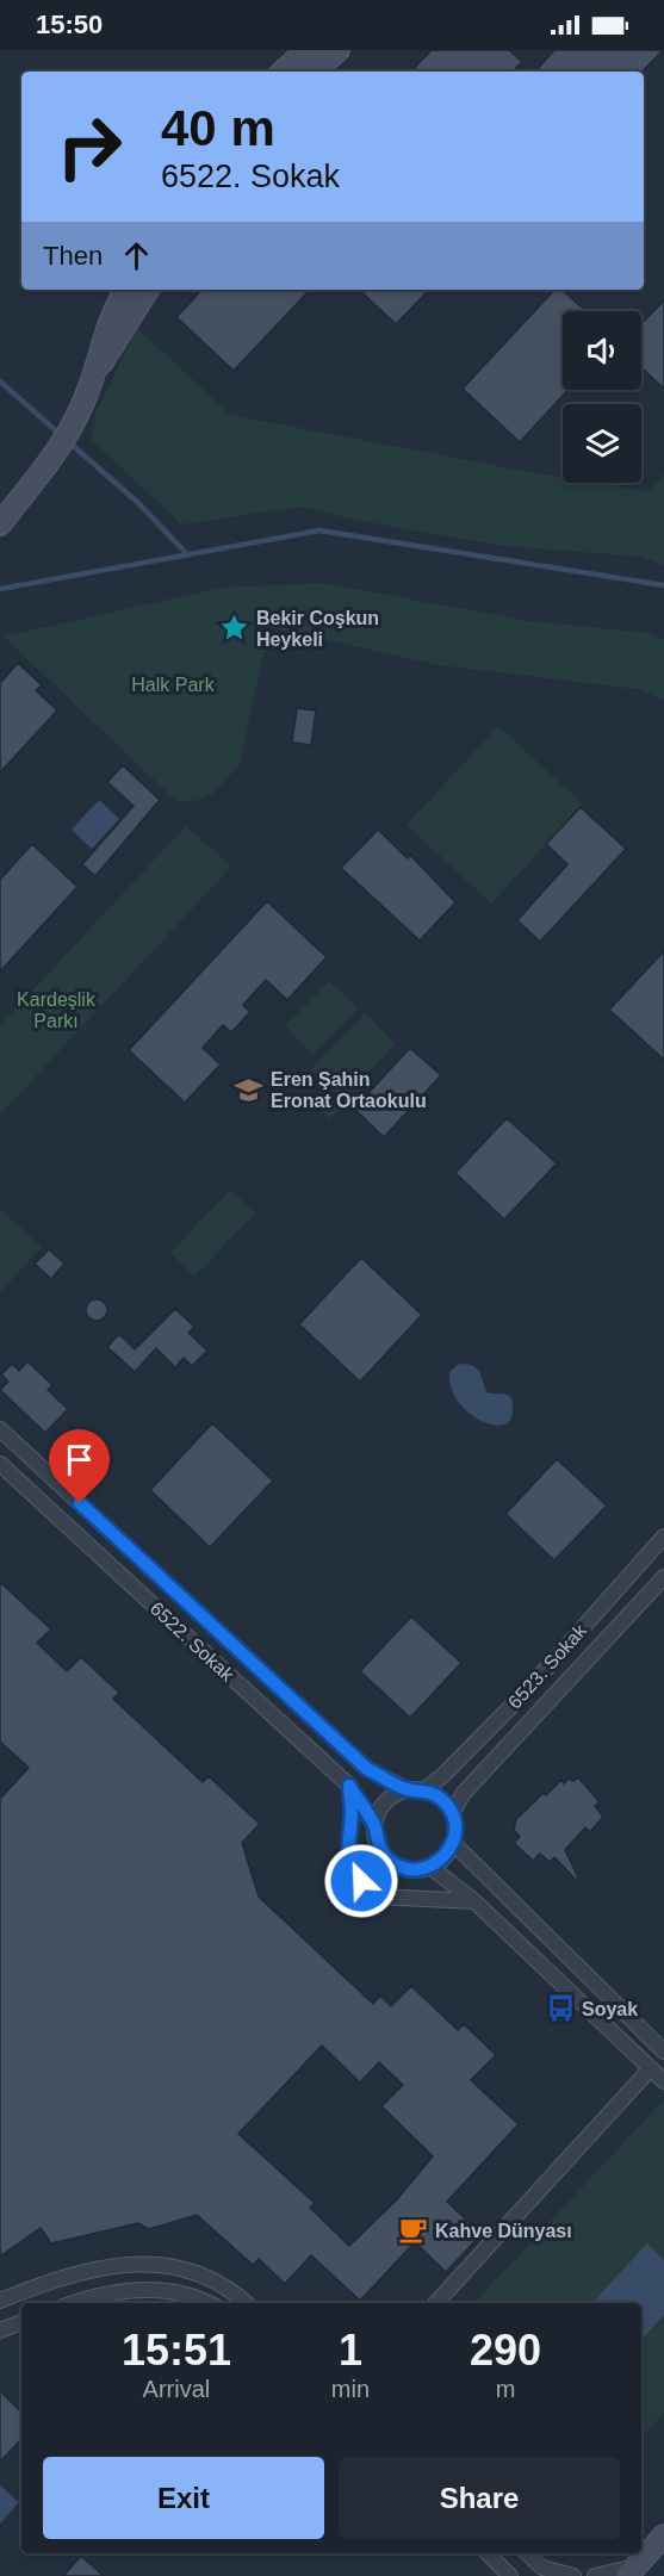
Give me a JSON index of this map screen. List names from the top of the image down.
{
  "streets": {
    "street": ["6522. Sokak", "6523. Sokak"]
  },
  "crossings": [
    ["6522. Sokak", "6523. Sokak"]
  ],
  "parks": ["Halk Park", "Kardeşlik Parkı"],
  "places": {
    "place": ["Bekir Coşkun Heykeli"],
    "school or university": ["Eren Şahin Eronat Ortaokulu"],
    "bus stop": ["Soyak"],
    "cafe": ["Kahve Dünyası"]
  },
  "page": {
    "status": "15:50",
    "turn": ["40 m", "6522. Sokak"],
    "then": "Then",
    "eta": [
      "15:51",
      "Arrival",
      "1",
      "min",
      "290",
      "m"
    ],
    "buttons": ["Exit", "Share"]
  }
}
